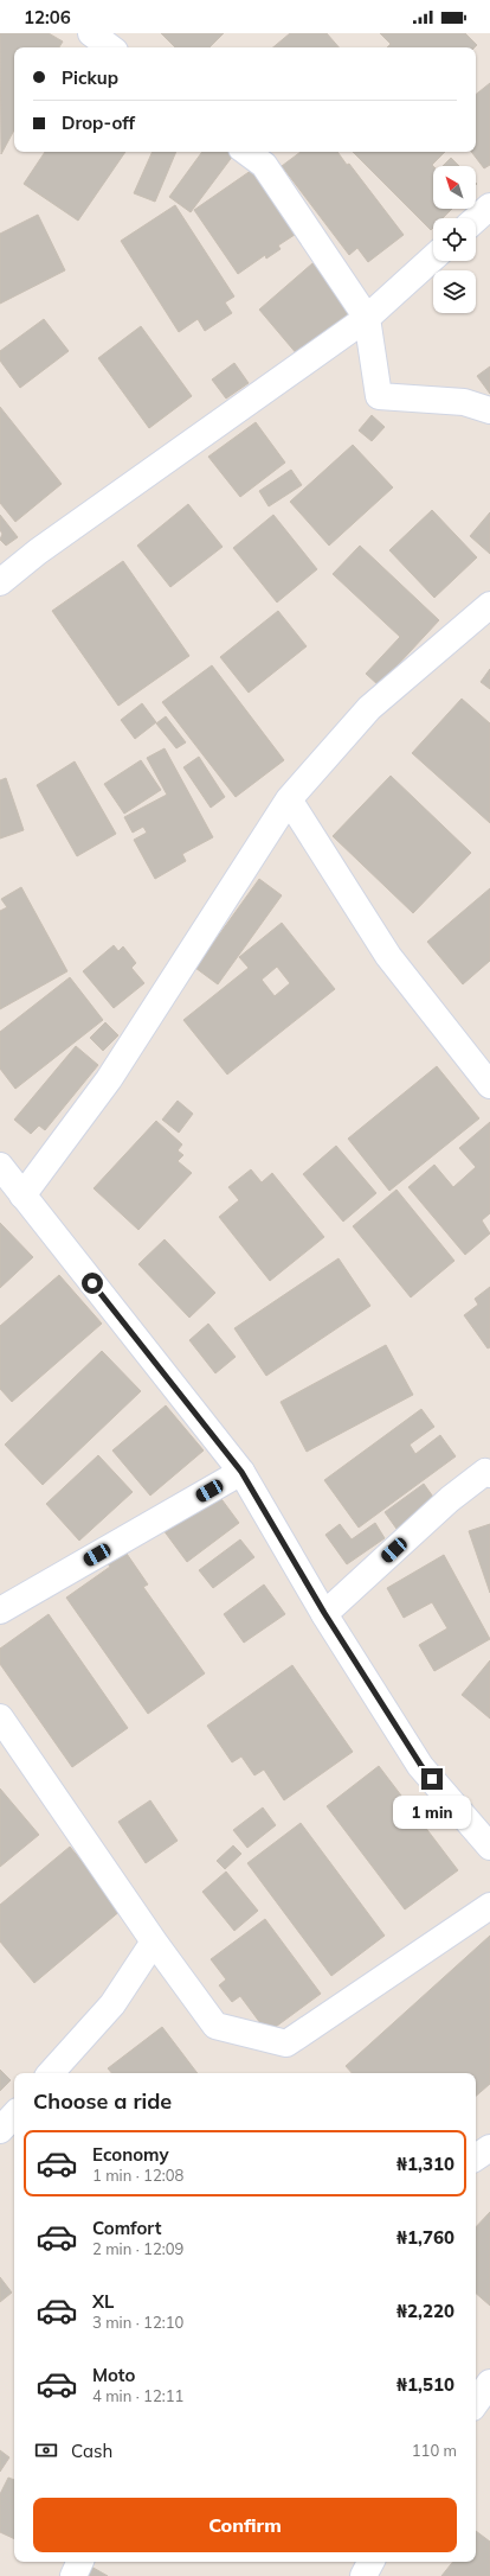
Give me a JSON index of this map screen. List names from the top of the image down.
{
  "north": "top left",
  "page": {
    "status": "12:06",
    "banner": ["Pickup", "Drop-off"],
    "bubble": "1 min",
    "heading": "Choose a ride",
    "list": [
      {
        "name": "Economy",
        "note": "1 min · 12:08",
        "value": "₦1,310"
      },
      {
        "name": "Comfort",
        "note": "2 min · 12:09",
        "value": "₦1,760"
      },
      {
        "name": "XL",
        "note": "3 min · 12:10",
        "value": "₦2,220"
      },
      {
        "name": "Moto",
        "note": "4 min · 12:11",
        "value": "₦1,510"
      }
    ],
    "pay": ["Cash", "110 m"],
    "buttons": "Confirm"
  }
}
